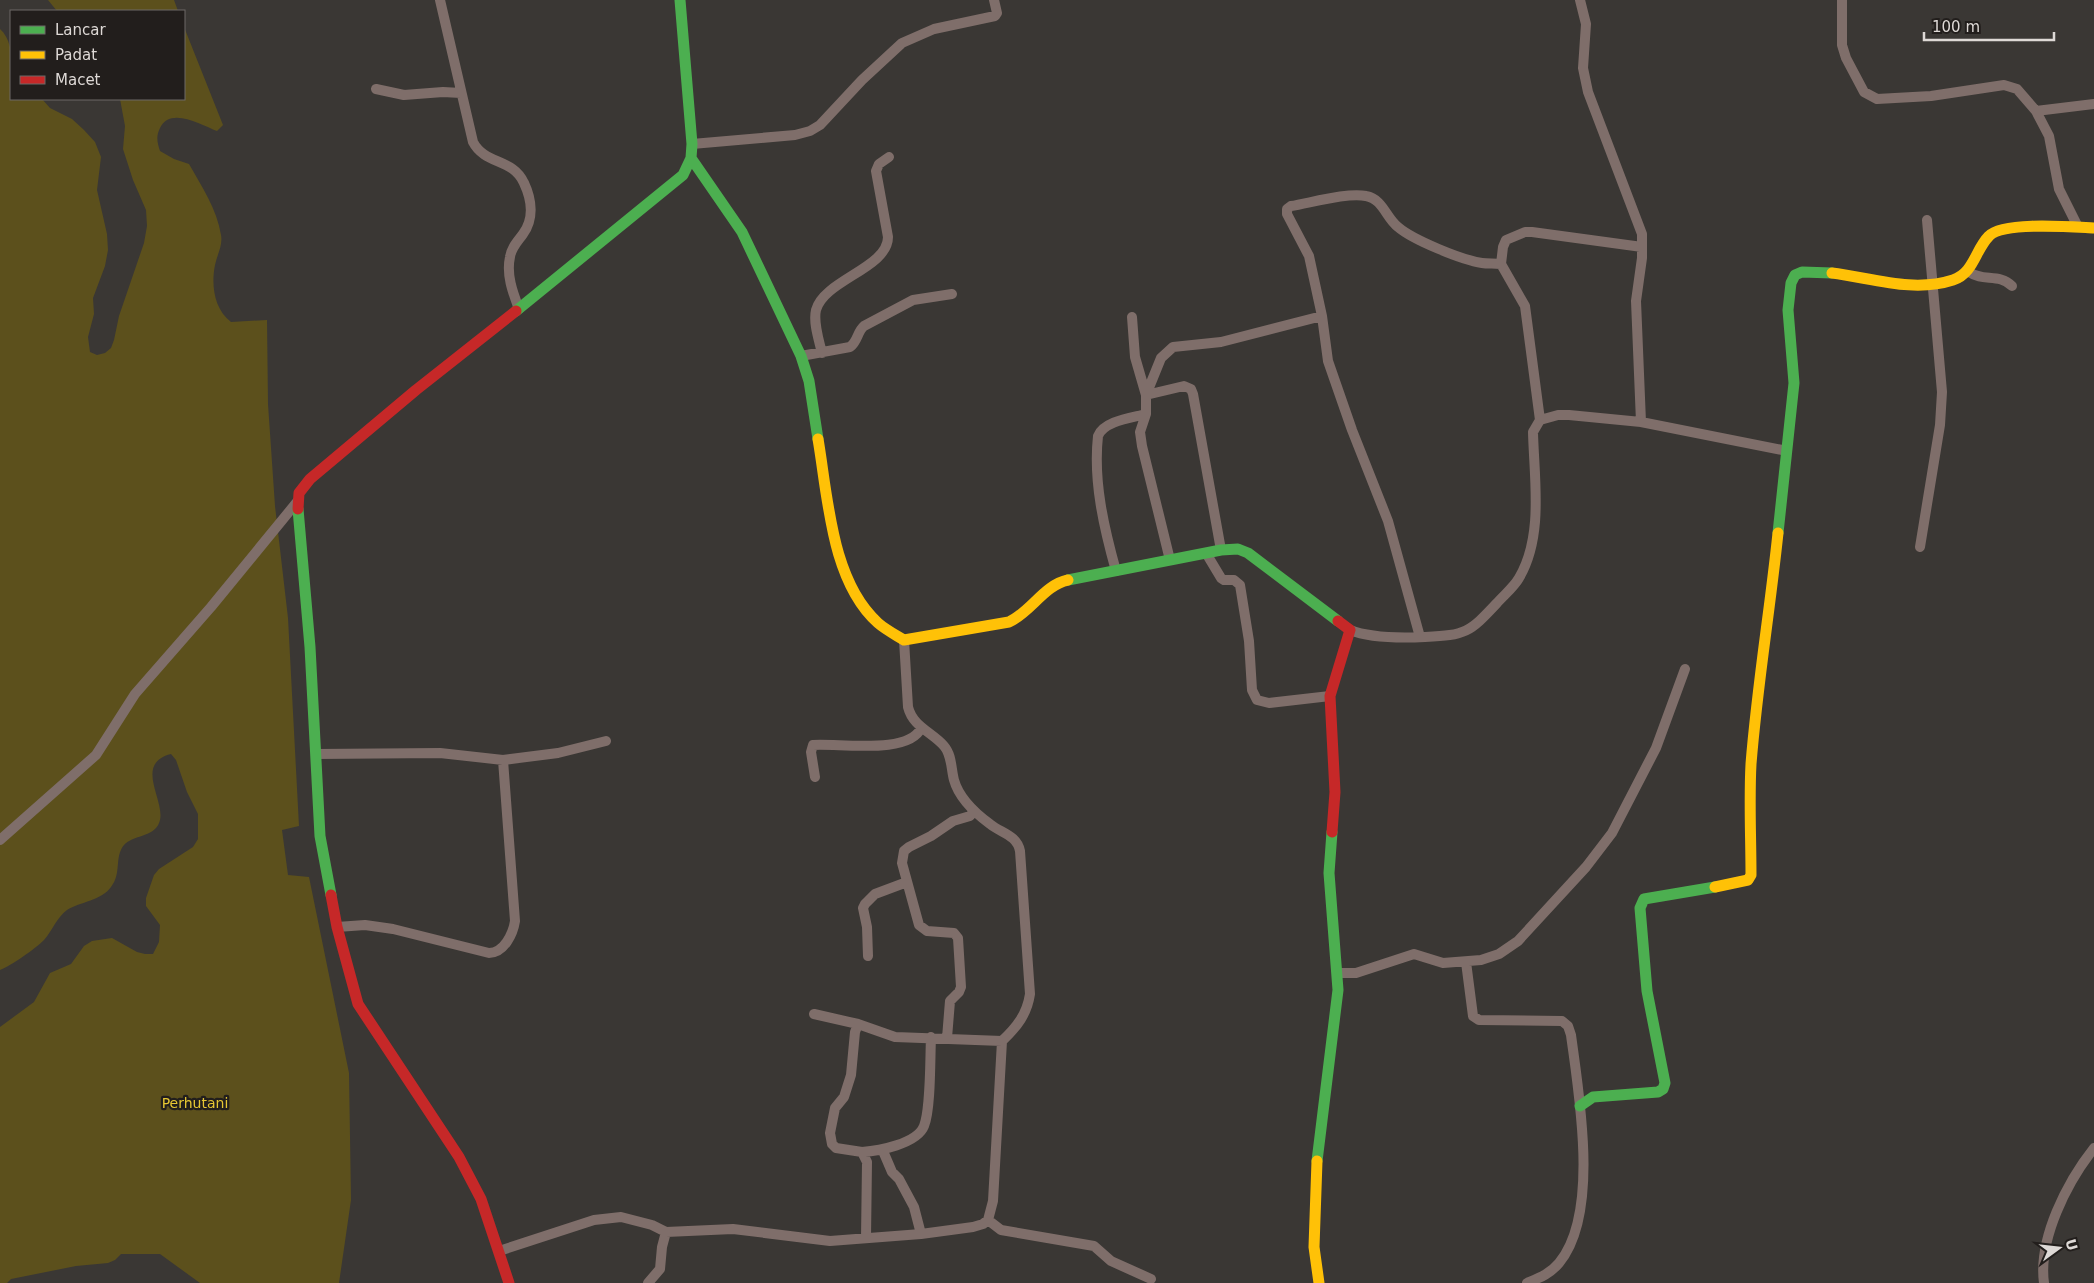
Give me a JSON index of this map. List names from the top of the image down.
{
  "parks": ["Perhutani"],
  "legend": ["Lancar", "Padat", "Macet"],
  "scale_bar": "100 m",
  "north": "right"
}
